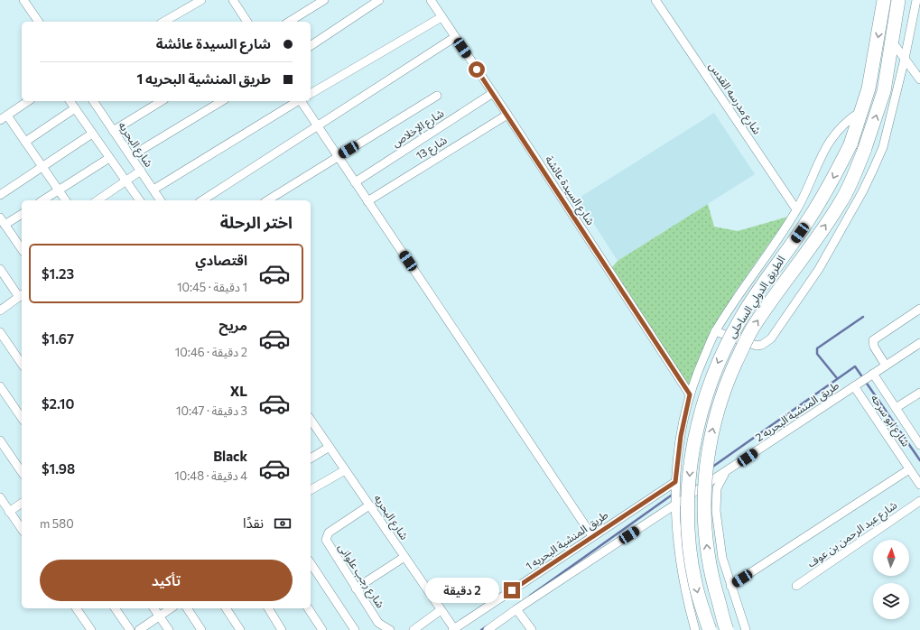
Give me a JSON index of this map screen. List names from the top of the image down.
{
  "streets": {
    "main road": ["الطريق الدولي الساحلى"],
    "street": [
      "شارع مدرسه القدس",
      "شارع الإخلاص",
      "شارع البحريه",
      "شارع 13",
      "شارع السيدة عائشة",
      "طريق المنشية البحريه 2",
      "شارع ابو سرحه",
      "شارع عبد الرحمن بن عوف",
      "طريق المنشية البحريه 1",
      "شارع رجب علوانى"
    ]
  },
  "crossings": [
    ["شارع الإخلاص", "شارع السيدة عائشة"],
    ["شارع البحريه", "طريق المنشية البحريه 1"],
    ["شارع البحريه", "شارع رجب علوانى"],
    ["شارع 13", "شارع السيدة عائشة"],
    ["طريق المنشية البحريه 2", "شارع ابو سرحه"]
  ],
  "north": "top",
  "page": {
    "banner": ["شارع السيدة عائشة", "طريق المنشية البحريه 1"],
    "heading": "اختر الرحلة",
    "list": [
      {
        "name": "اقتصادي",
        "note": "1 دقيقة · 10:45",
        "value": "$1.23"
      },
      {
        "name": "مريح",
        "note": "2 دقيقة · 10:46",
        "value": "$1.67"
      },
      {
        "name": "XL",
        "note": "3 دقيقة · 10:47",
        "value": "$2.10"
      },
      {
        "name": "Black",
        "note": "4 دقيقة · 10:48",
        "value": "$1.98"
      }
    ],
    "pay": ["نقدًا", "580 m"],
    "buttons": "تأكيد",
    "bubble": "2 دقيقة"
  }
}
